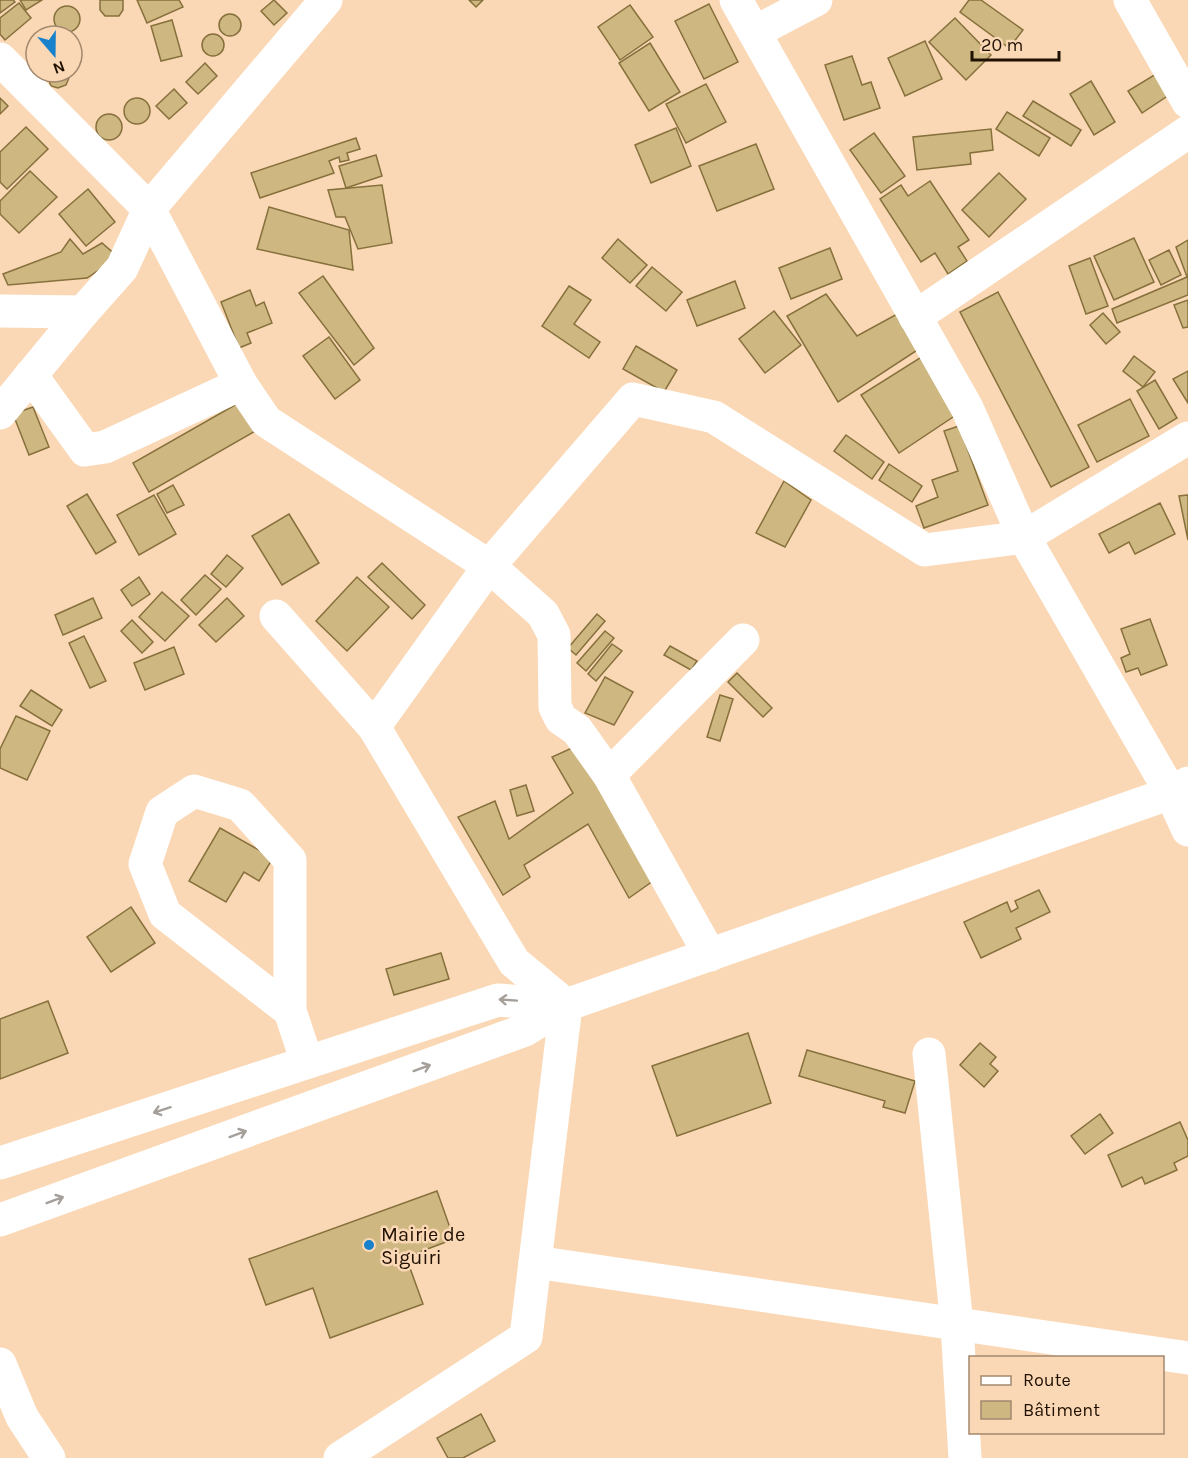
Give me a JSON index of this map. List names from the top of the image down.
{
  "places": ["Mairie de Siguiri"],
  "legend": ["Route", "Bâtiment"],
  "scale_bar": "20 m",
  "north": "bottom"
}
